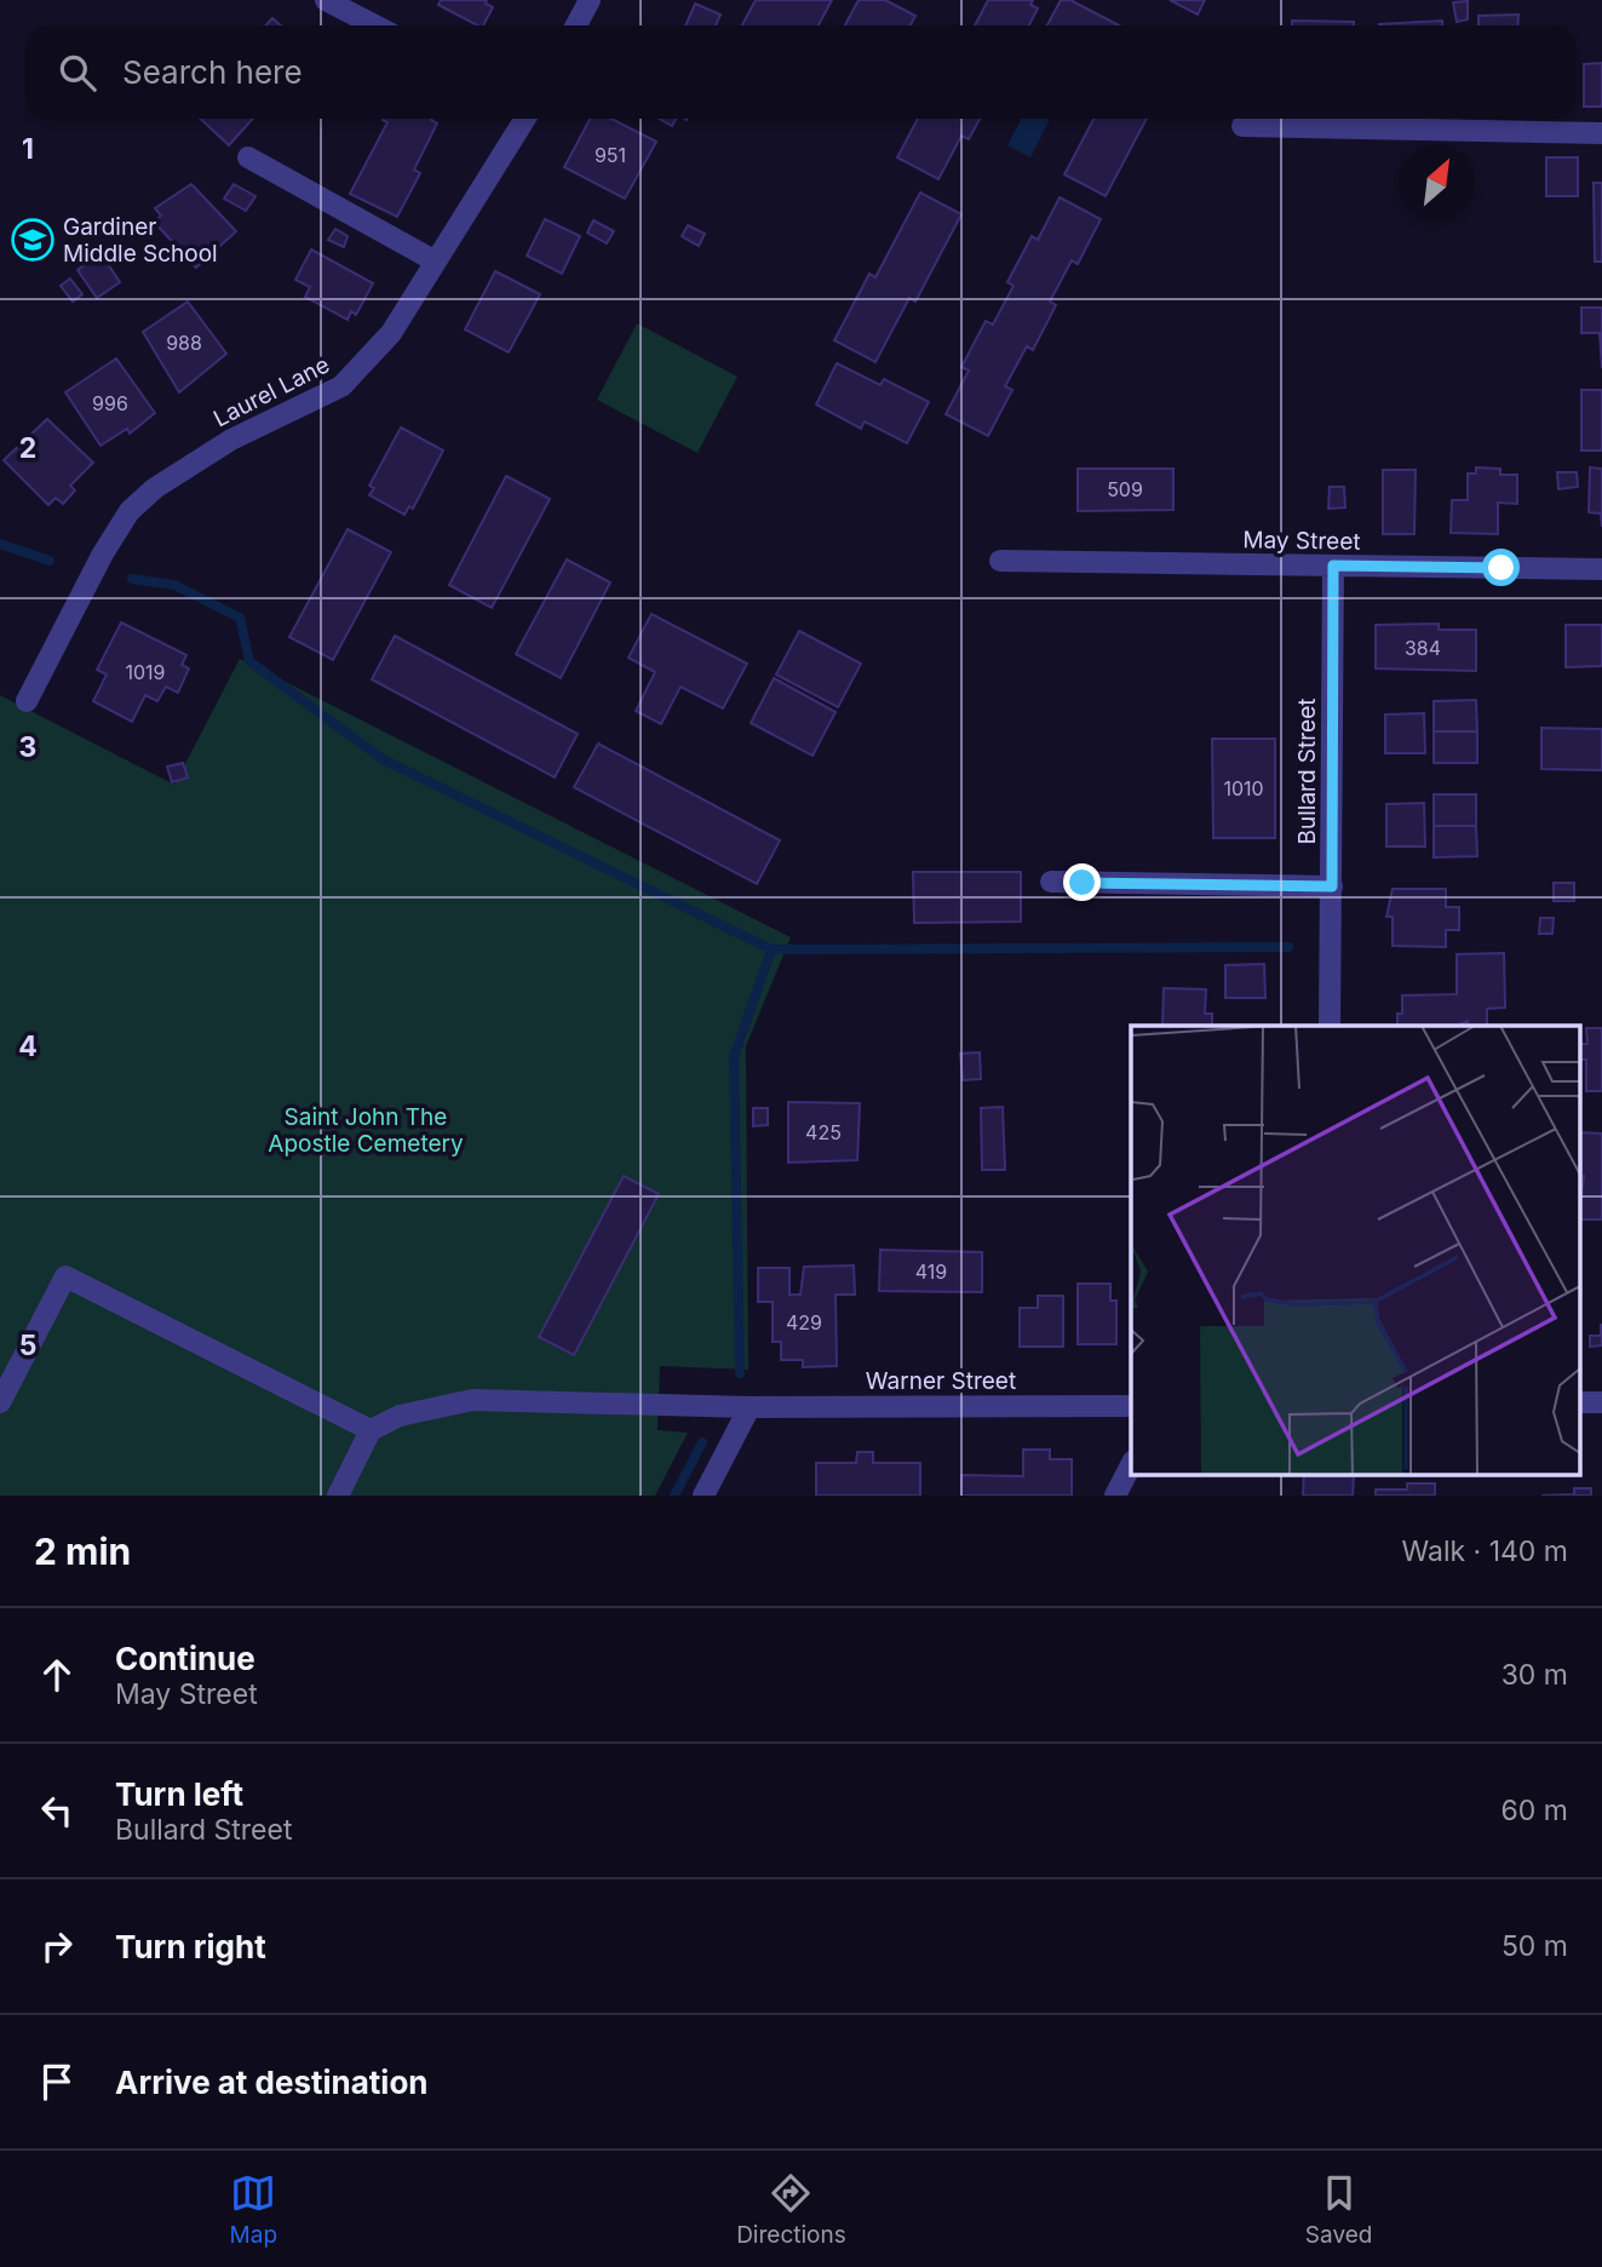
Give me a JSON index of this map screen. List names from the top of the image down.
{
  "streets": {
    "street": [
      "Laurel Lane",
      "May Street",
      "Bullard Street",
      "Warner Street"
    ]
  },
  "crossings": [
    ["May Street", "Bullard Street"]
  ],
  "parks": ["Saint John The Apostle Cemetery"],
  "places": {
    "school or university": ["Gardiner Middle School"]
  },
  "house_numbers": [
    "951",
    "988",
    "996",
    "509",
    "384",
    "1019",
    "1010",
    "425",
    "419",
    "429"
  ],
  "north": "top right",
  "page": {
    "search": "Search here",
    "heading": ["2 min", "Walk · 140 m"],
    "list": [
      ["Continue", "May Street", "30 m"],
      ["Turn left", "Bullard Street", "60 m"],
      ["Turn right", "50 m"],
      "Arrive at destination"
    ],
    "nav": ["Map", "Directions", "Saved"]
  },
  "grid": {
    "rows": [
      "1",
      "2",
      "3",
      "4",
      "5"
    ]
  }
}
